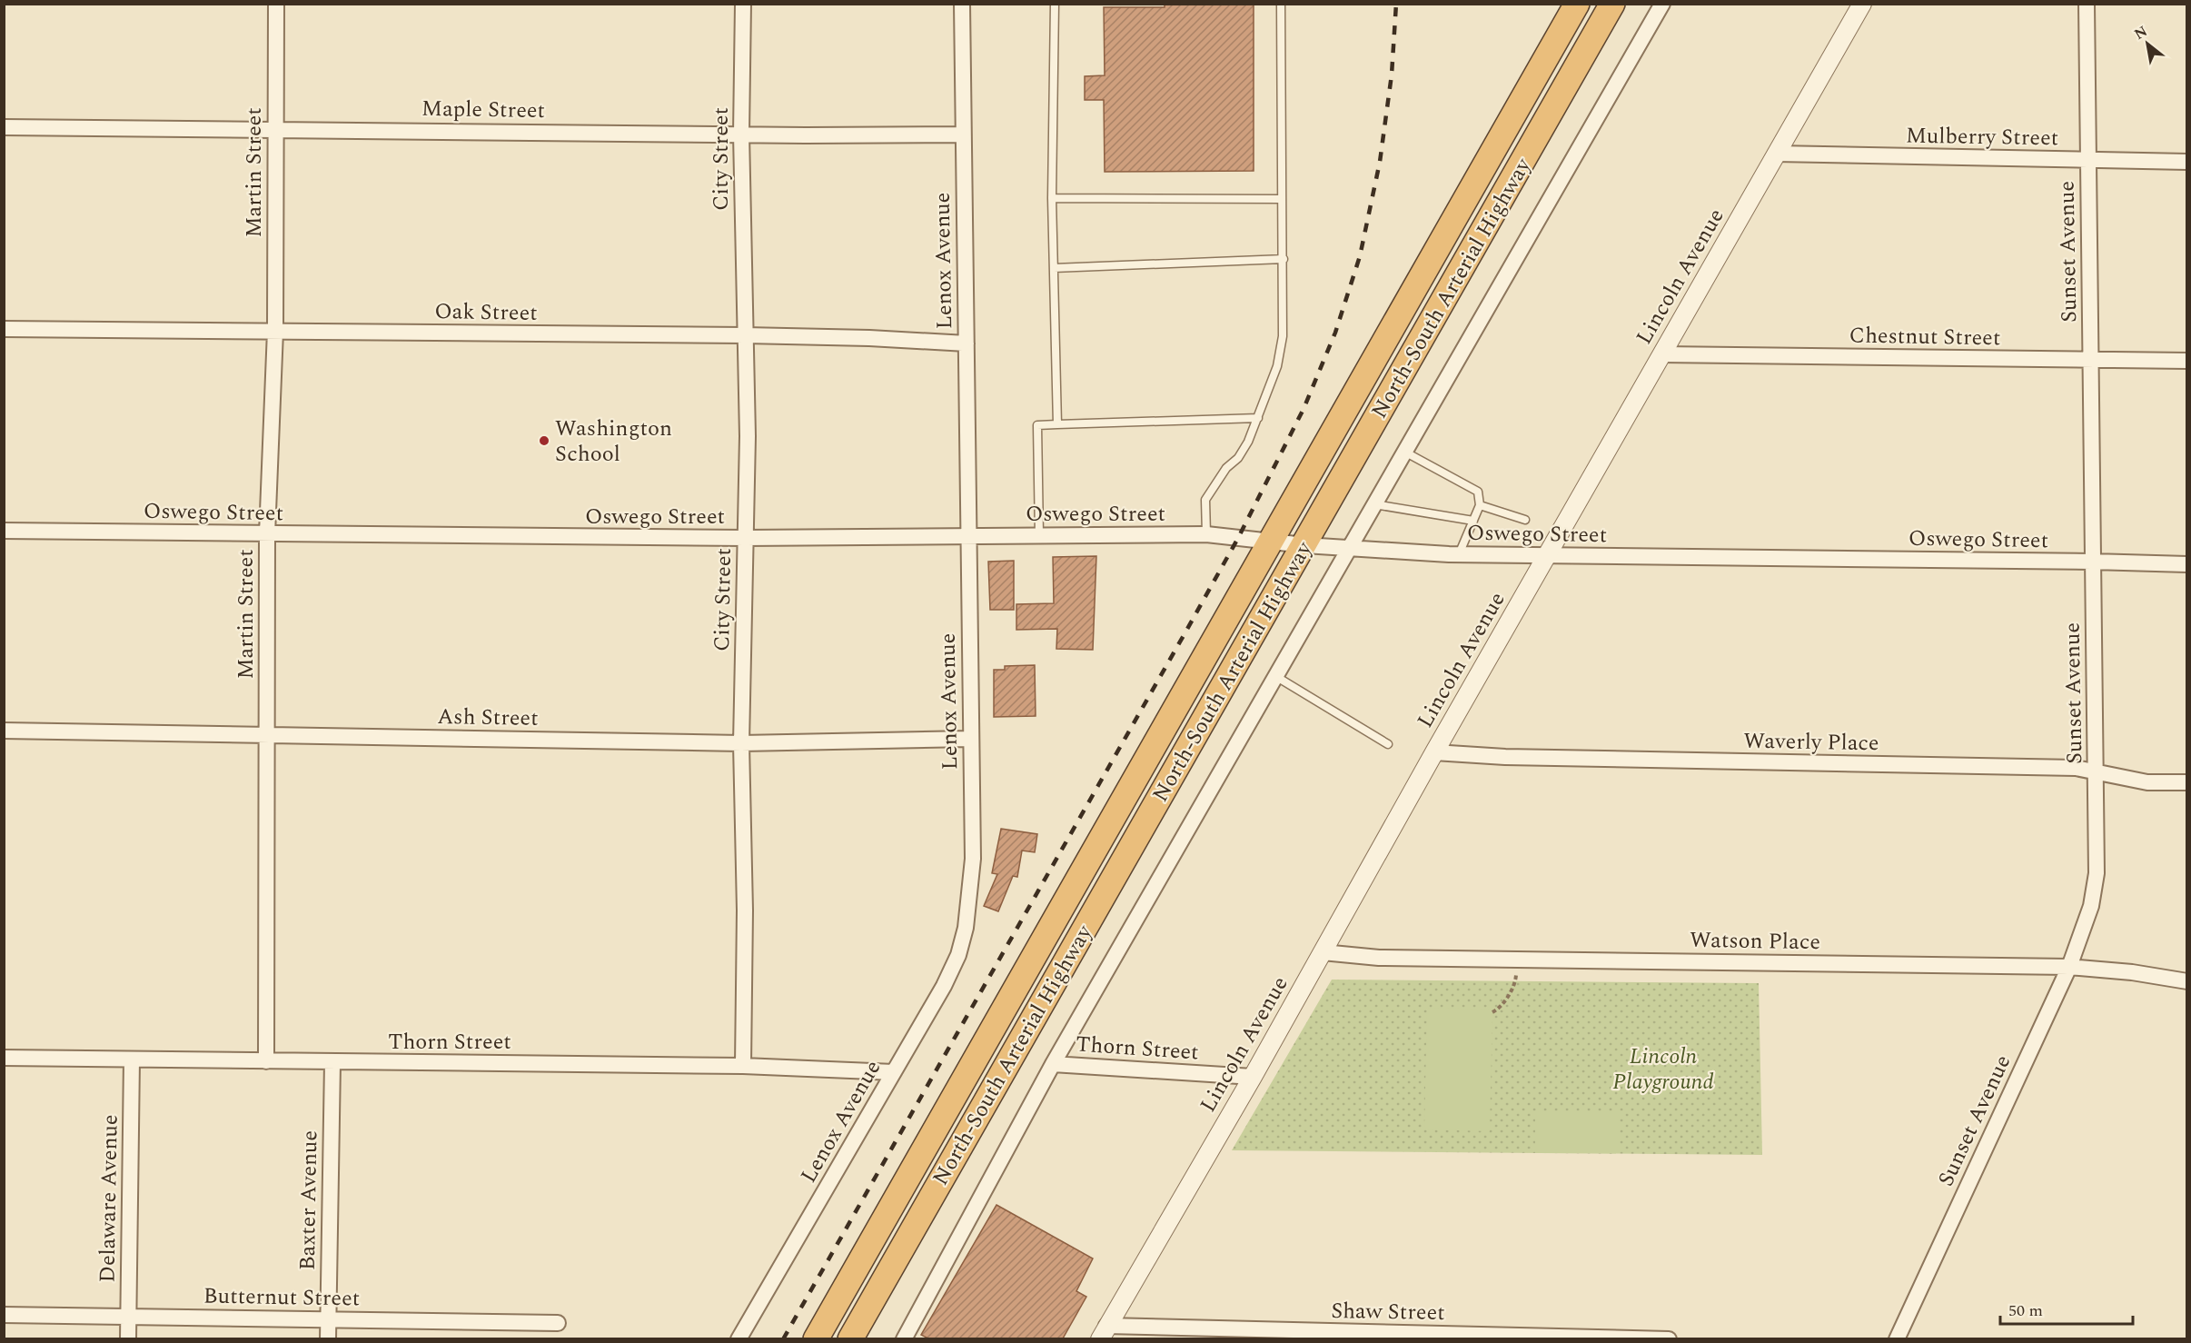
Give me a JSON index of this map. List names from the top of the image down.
{
  "streets": {
    "highway": ["North-South Arterial Highway"],
    "street": [
      "Maple Street",
      "Mulberry Street",
      "City Street",
      "Martin Street",
      "Sunset Avenue",
      "Lenox Avenue",
      "Lincoln Avenue",
      "Oak Street",
      "Chestnut Street",
      "Oswego Street",
      "Ash Street",
      "Waverly Place",
      "Watson Place",
      "Thorn Street",
      "Delaware Avenue",
      "Baxter Avenue",
      "Butternut Street",
      "Shaw Street"
    ]
  },
  "crossings": [
    ["Maple Street", "City Street"],
    ["Maple Street", "Martin Street"],
    ["Maple Street", "Lenox Avenue"],
    ["Mulberry Street", "Sunset Avenue"],
    ["Mulberry Street", "Lincoln Avenue"],
    ["City Street", "Oak Street"],
    ["City Street", "Oswego Street"],
    ["City Street", "Ash Street"],
    ["City Street", "Thorn Street"],
    ["Martin Street", "Oak Street"],
    ["Martin Street", "Oswego Street"],
    ["Martin Street", "Ash Street"],
    ["Martin Street", "Thorn Street"],
    ["Sunset Avenue", "Chestnut Street"],
    ["Sunset Avenue", "Oswego Street"],
    ["Sunset Avenue", "Waverly Place"],
    ["Sunset Avenue", "Watson Place"],
    ["Lenox Avenue", "Oak Street"],
    ["Lenox Avenue", "Oswego Street"],
    ["Lenox Avenue", "Ash Street"],
    ["Lenox Avenue", "Thorn Street"],
    ["Lincoln Avenue", "Chestnut Street"],
    ["Lincoln Avenue", "Oswego Street"],
    ["Lincoln Avenue", "Waverly Place"],
    ["Lincoln Avenue", "Watson Place"],
    ["Lincoln Avenue", "Thorn Street"],
    ["Lincoln Avenue", "Shaw Street"],
    ["North-South Arterial Highway", "Oswego Street"],
    ["Thorn Street", "Delaware Avenue"],
    ["Thorn Street", "Baxter Avenue"],
    ["Delaware Avenue", "Butternut Street"],
    ["Baxter Avenue", "Butternut Street"]
  ],
  "parks": ["Lincoln Playground"],
  "places": ["Washington School"],
  "scale_bar": "50 m",
  "north": "top left"
}
